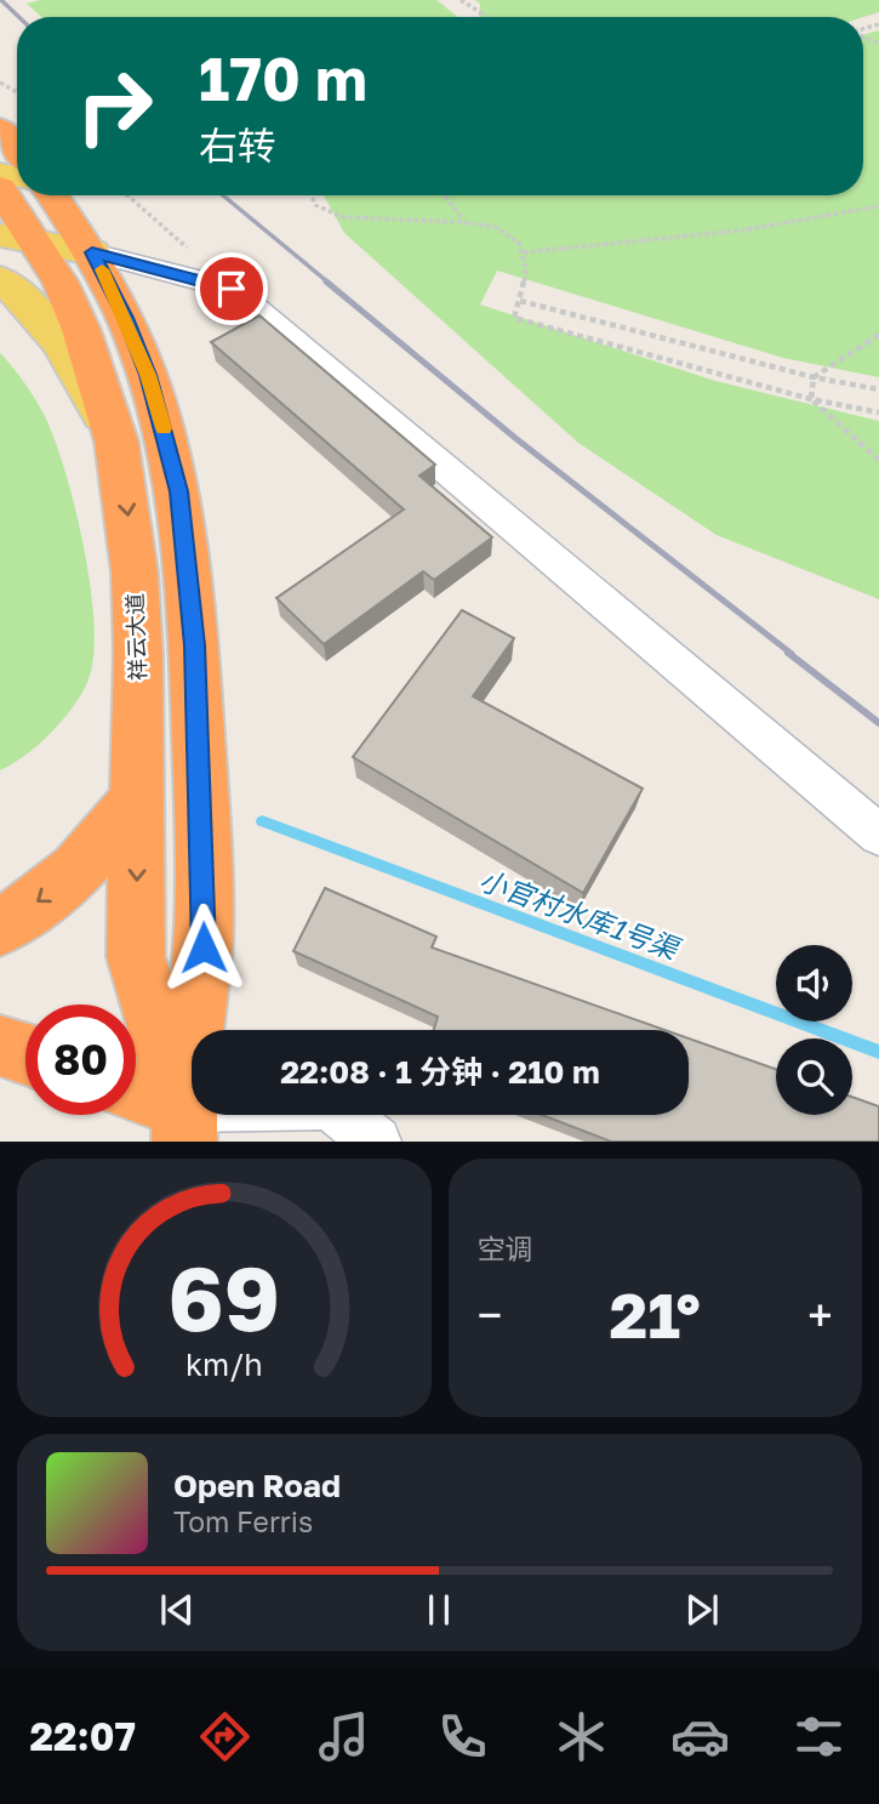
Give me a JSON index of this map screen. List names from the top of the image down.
{
  "streets": {
    "highway": ["祥云大道"]
  },
  "water": ["小官村水库1号渠"],
  "page": {
    "turn": ["170 m", "右转"],
    "limit": "80",
    "trip": "22:08 · 1 分钟 · 210 m",
    "tile": "空调",
    "heat": ["−", "21°", "+"],
    "song": ["Open Road", "Tom Ferris"],
    "tabs": "22:07",
    "gauge": ["69", "km/h"]
  }
}
